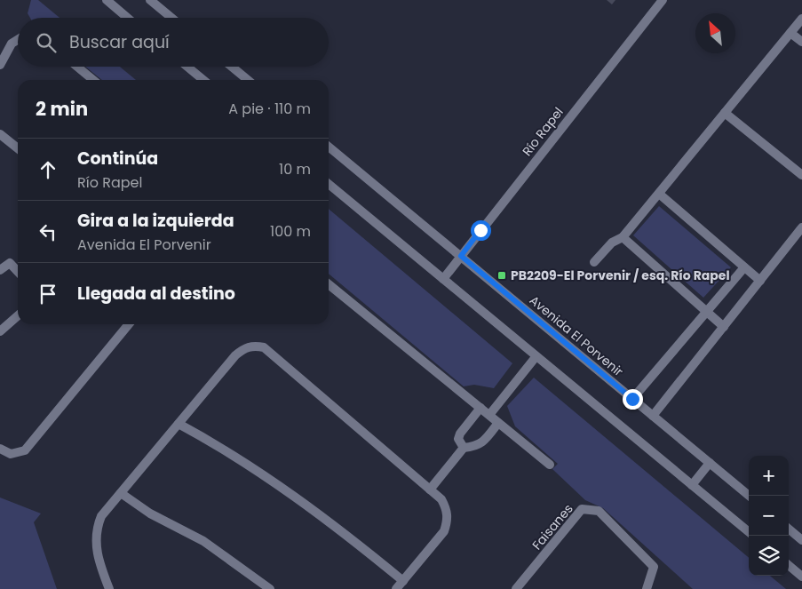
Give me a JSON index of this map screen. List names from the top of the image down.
{
  "streets": {
    "street": ["Río Rapel", "Avenida El Porvenir", "Faisanes"]
  },
  "crossings": [
    ["Río Rapel", "Avenida El Porvenir"]
  ],
  "places": {
    "transit": ["PB2209-El Porvenir / esq. Río Rapel"]
  },
  "north": "top left",
  "page": {
    "search": "Buscar aquí",
    "heading": ["2 min", "A pie · 110 m"],
    "list": [
      ["Continúa", "Río Rapel", "10 m"],
      ["Gira a la izquierda", "Avenida El Porvenir", "100 m"],
      "Llegada al destino"
    ],
    "map_buttons": ["+", "−"]
  }
}
